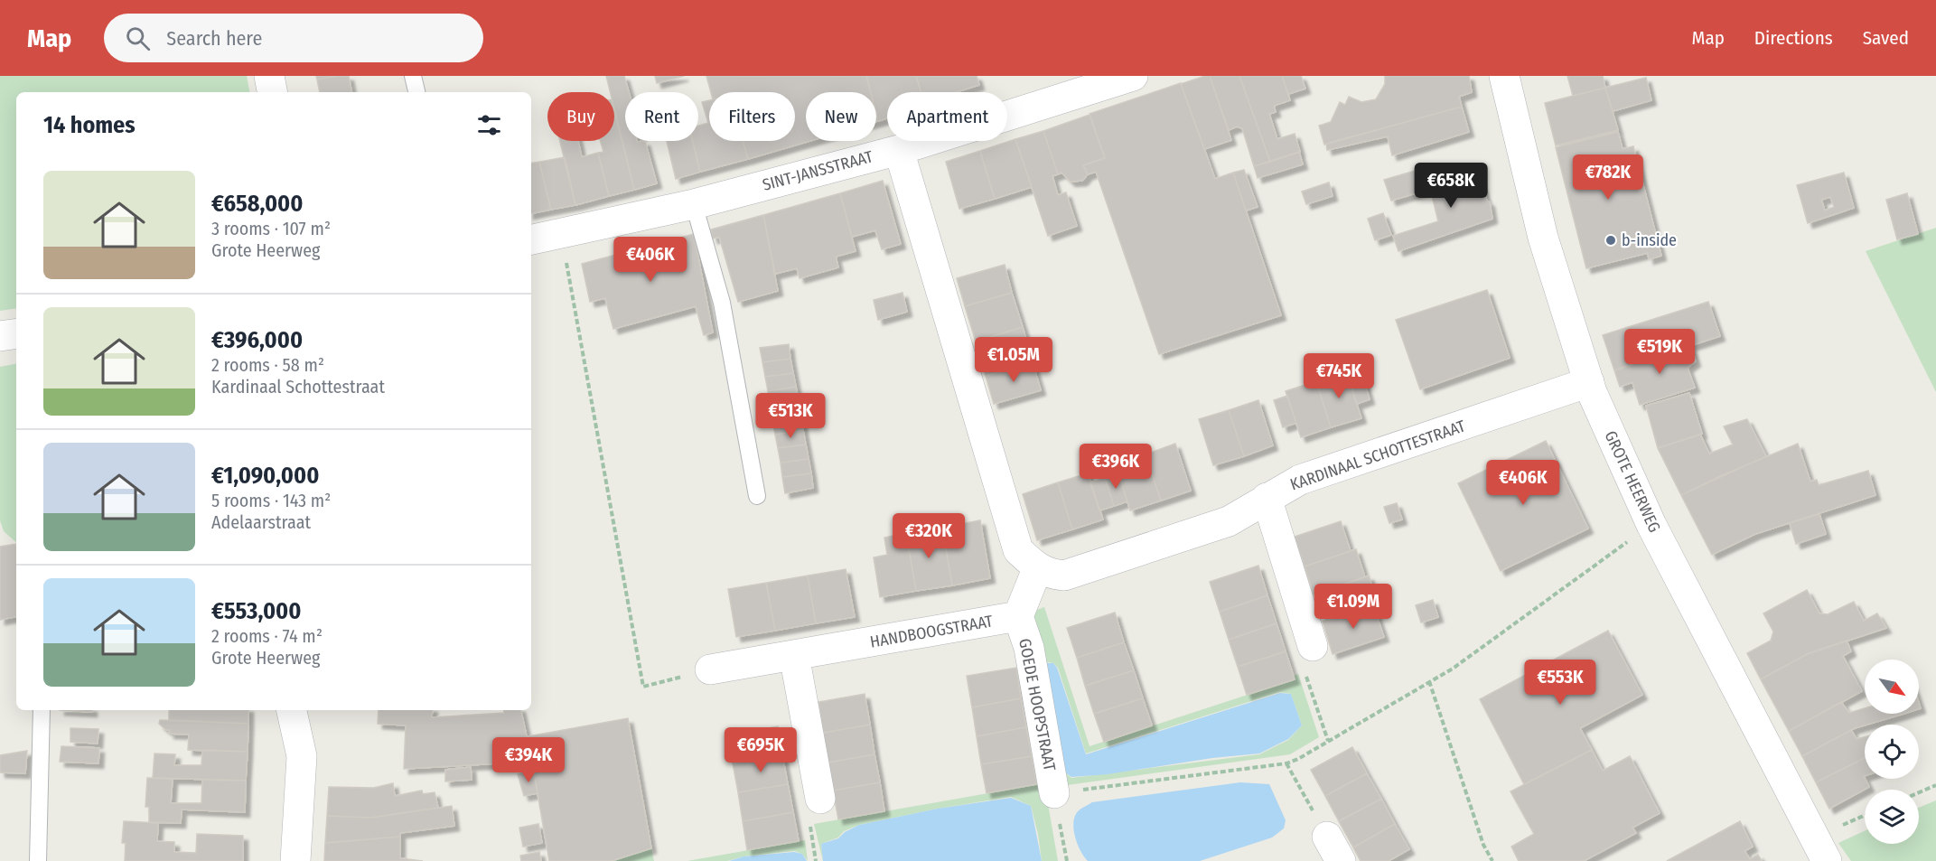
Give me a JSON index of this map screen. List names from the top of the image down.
{
  "streets": {
    "street": [
      "SINT-JANSSTRAAT",
      "KARDINAAL SCHOTTESTRAAT",
      "GROTE HEERWEG",
      "HANDBOOGSTRAAT",
      "GOEDE HOOPSTRAAT"
    ]
  },
  "crossings": [
    ["KARDINAAL SCHOTTESTRAAT", "GROTE HEERWEG"],
    ["HANDBOOGSTRAAT", "GOEDE HOOPSTRAAT"]
  ],
  "places": ["b-inside"],
  "north": "bottom right",
  "page": {
    "header": "Map",
    "search": "Search here",
    "nav": ["Map", "Directions", "Saved"],
    "chip": [
      "Buy",
      "Rent",
      "Filters",
      "New",
      "Apartment"
    ],
    "heading": "14 homes",
    "price": [
      "€782K",
      "€658K",
      "€406K",
      "€519K",
      "€1.05M",
      "€745K",
      "€513K",
      "€396K",
      "€406K",
      "€320K",
      "€1.09M",
      "€553K",
      "€695K",
      "€394K"
    ],
    "list": [
      {
        "name": "€658,000",
        "note": "3 rooms · 107 m² · Grote Heerweg"
      },
      {
        "name": "€396,000",
        "note": "2 rooms · 58 m² · Kardinaal Schottestraat"
      },
      {
        "name": "€1,090,000",
        "note": "5 rooms · 143 m² · Adelaarstraat"
      },
      {
        "name": "€553,000",
        "note": "2 rooms · 74 m² · Grote Heerweg"
      }
    ]
  }
}
